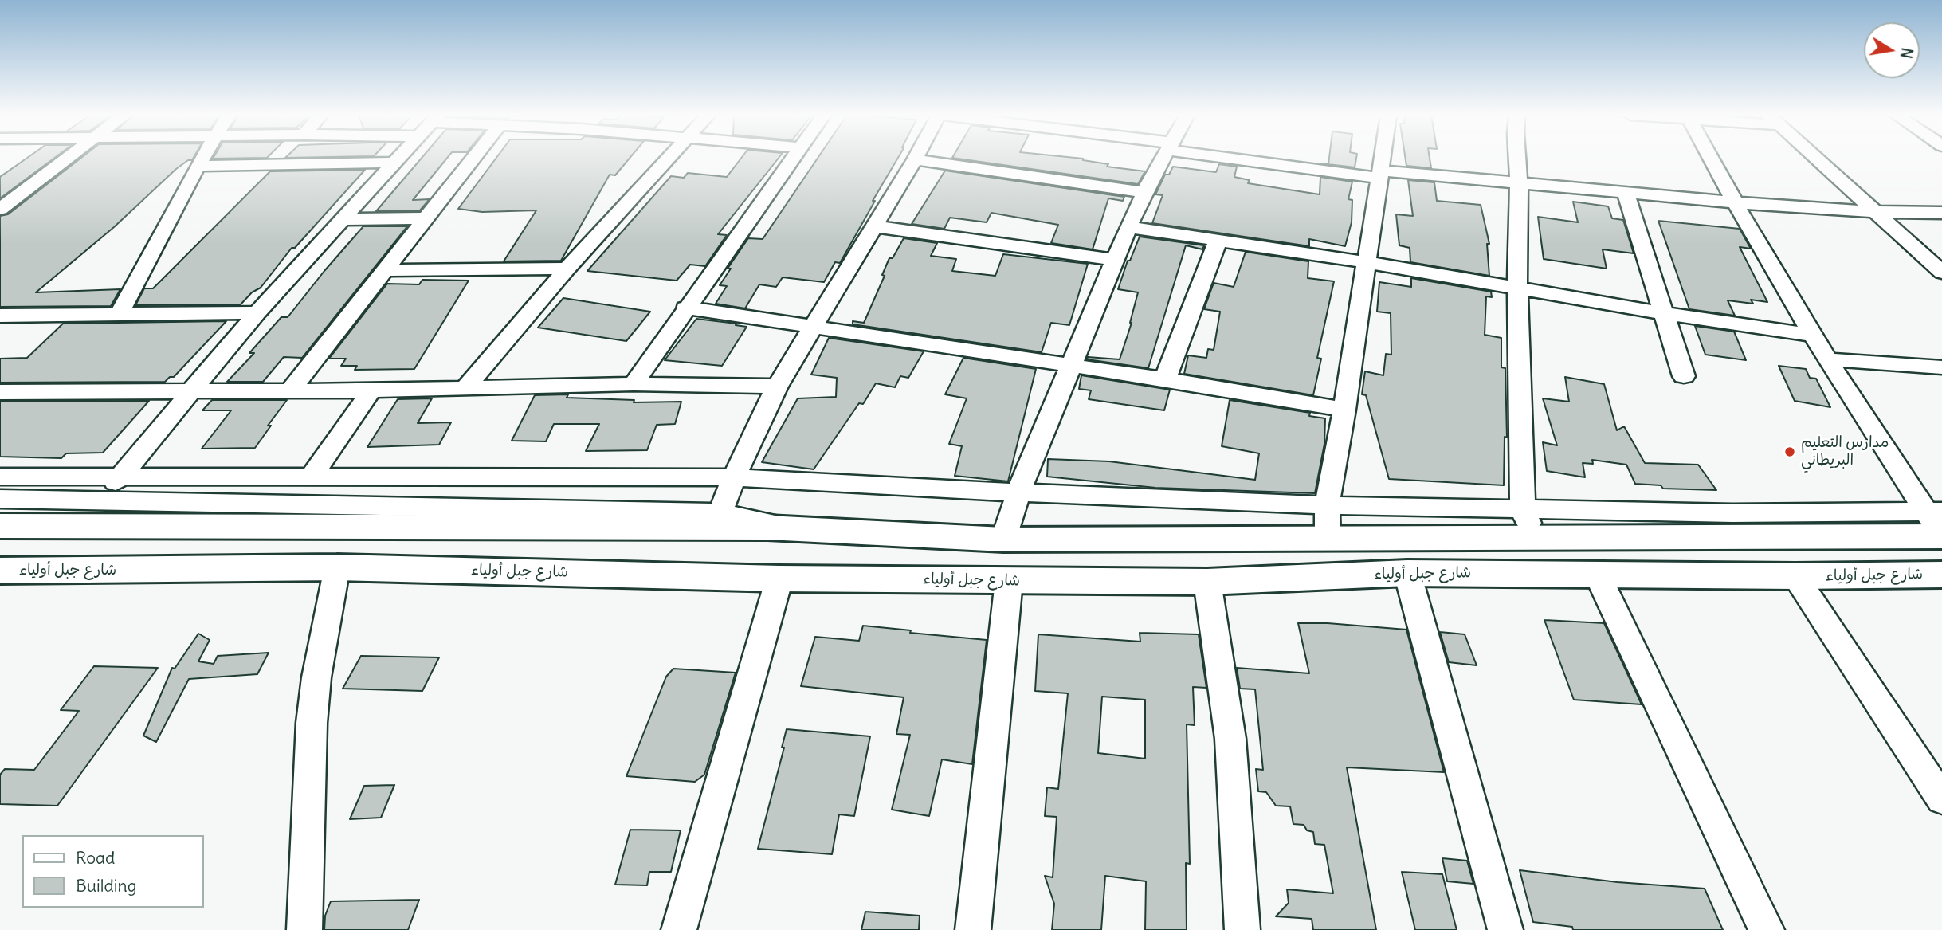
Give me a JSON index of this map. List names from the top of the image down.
{
  "streets": {
    "main road": ["شارع جبل أولياء"]
  },
  "places": ["مدارس التعليم البريطاني"],
  "legend": ["Road", "Building"],
  "north": "right"
}
